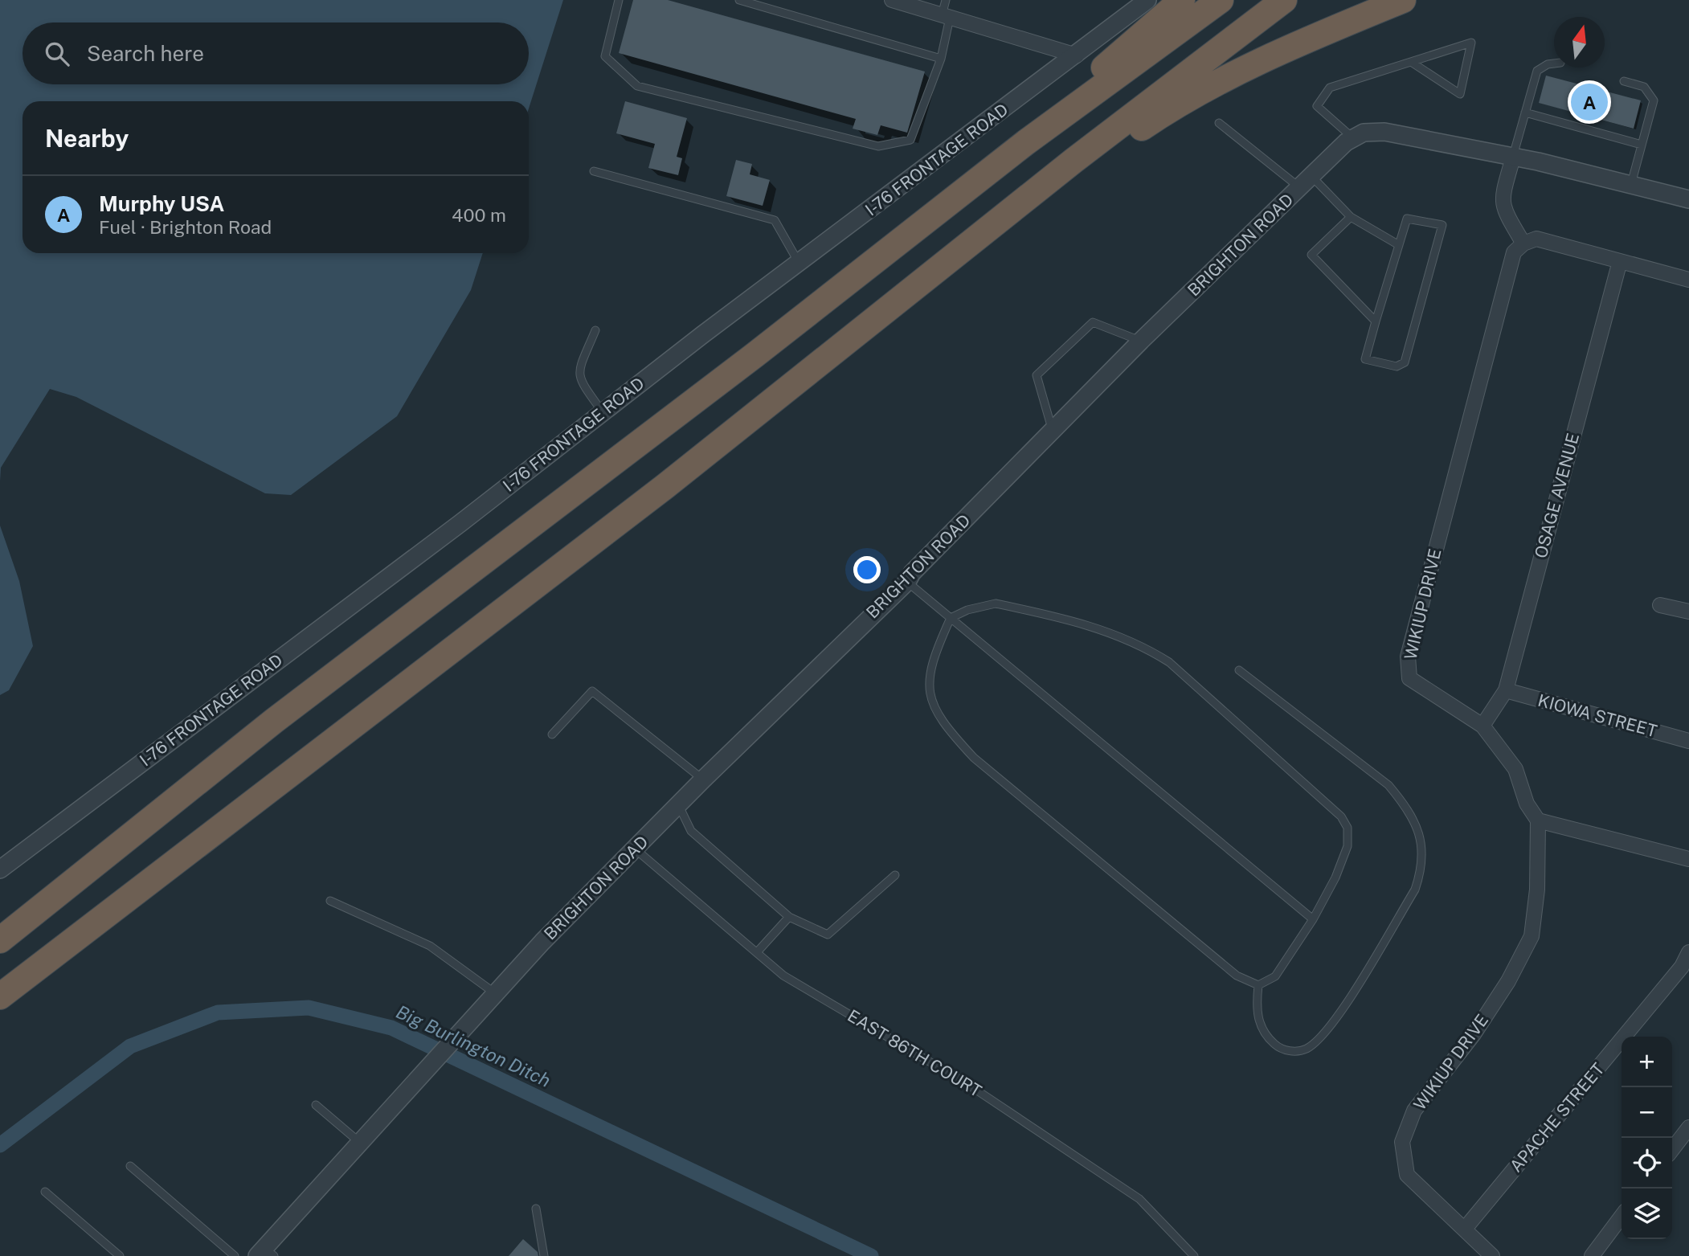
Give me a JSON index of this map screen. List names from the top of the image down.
{
  "streets": {
    "street": [
      "I-76 FRONTAGE ROAD",
      "BRIGHTON ROAD",
      "OSAGE AVENUE",
      "WIKIUP DRIVE",
      "KIOWA STREET",
      "APACHE STREET"
    ],
    "lane": ["EAST 86TH COURT"]
  },
  "crossings": [
    ["BRIGHTON ROAD", "EAST 86TH COURT"],
    ["OSAGE AVENUE", "WIKIUP DRIVE"],
    ["OSAGE AVENUE", "KIOWA STREET"],
    ["WIKIUP DRIVE", "APACHE STREET"]
  ],
  "water": ["Big Burlington Ditch"],
  "north": "top",
  "page": {
    "search": "Search here",
    "pins": "A",
    "heading": "Nearby",
    "list": [
      {
        "mark": "A",
        "name": "Murphy USA",
        "note": "Fuel · Brighton Road",
        "value": "400 m"
      }
    ],
    "map_buttons": ["+", "−"]
  }
}
